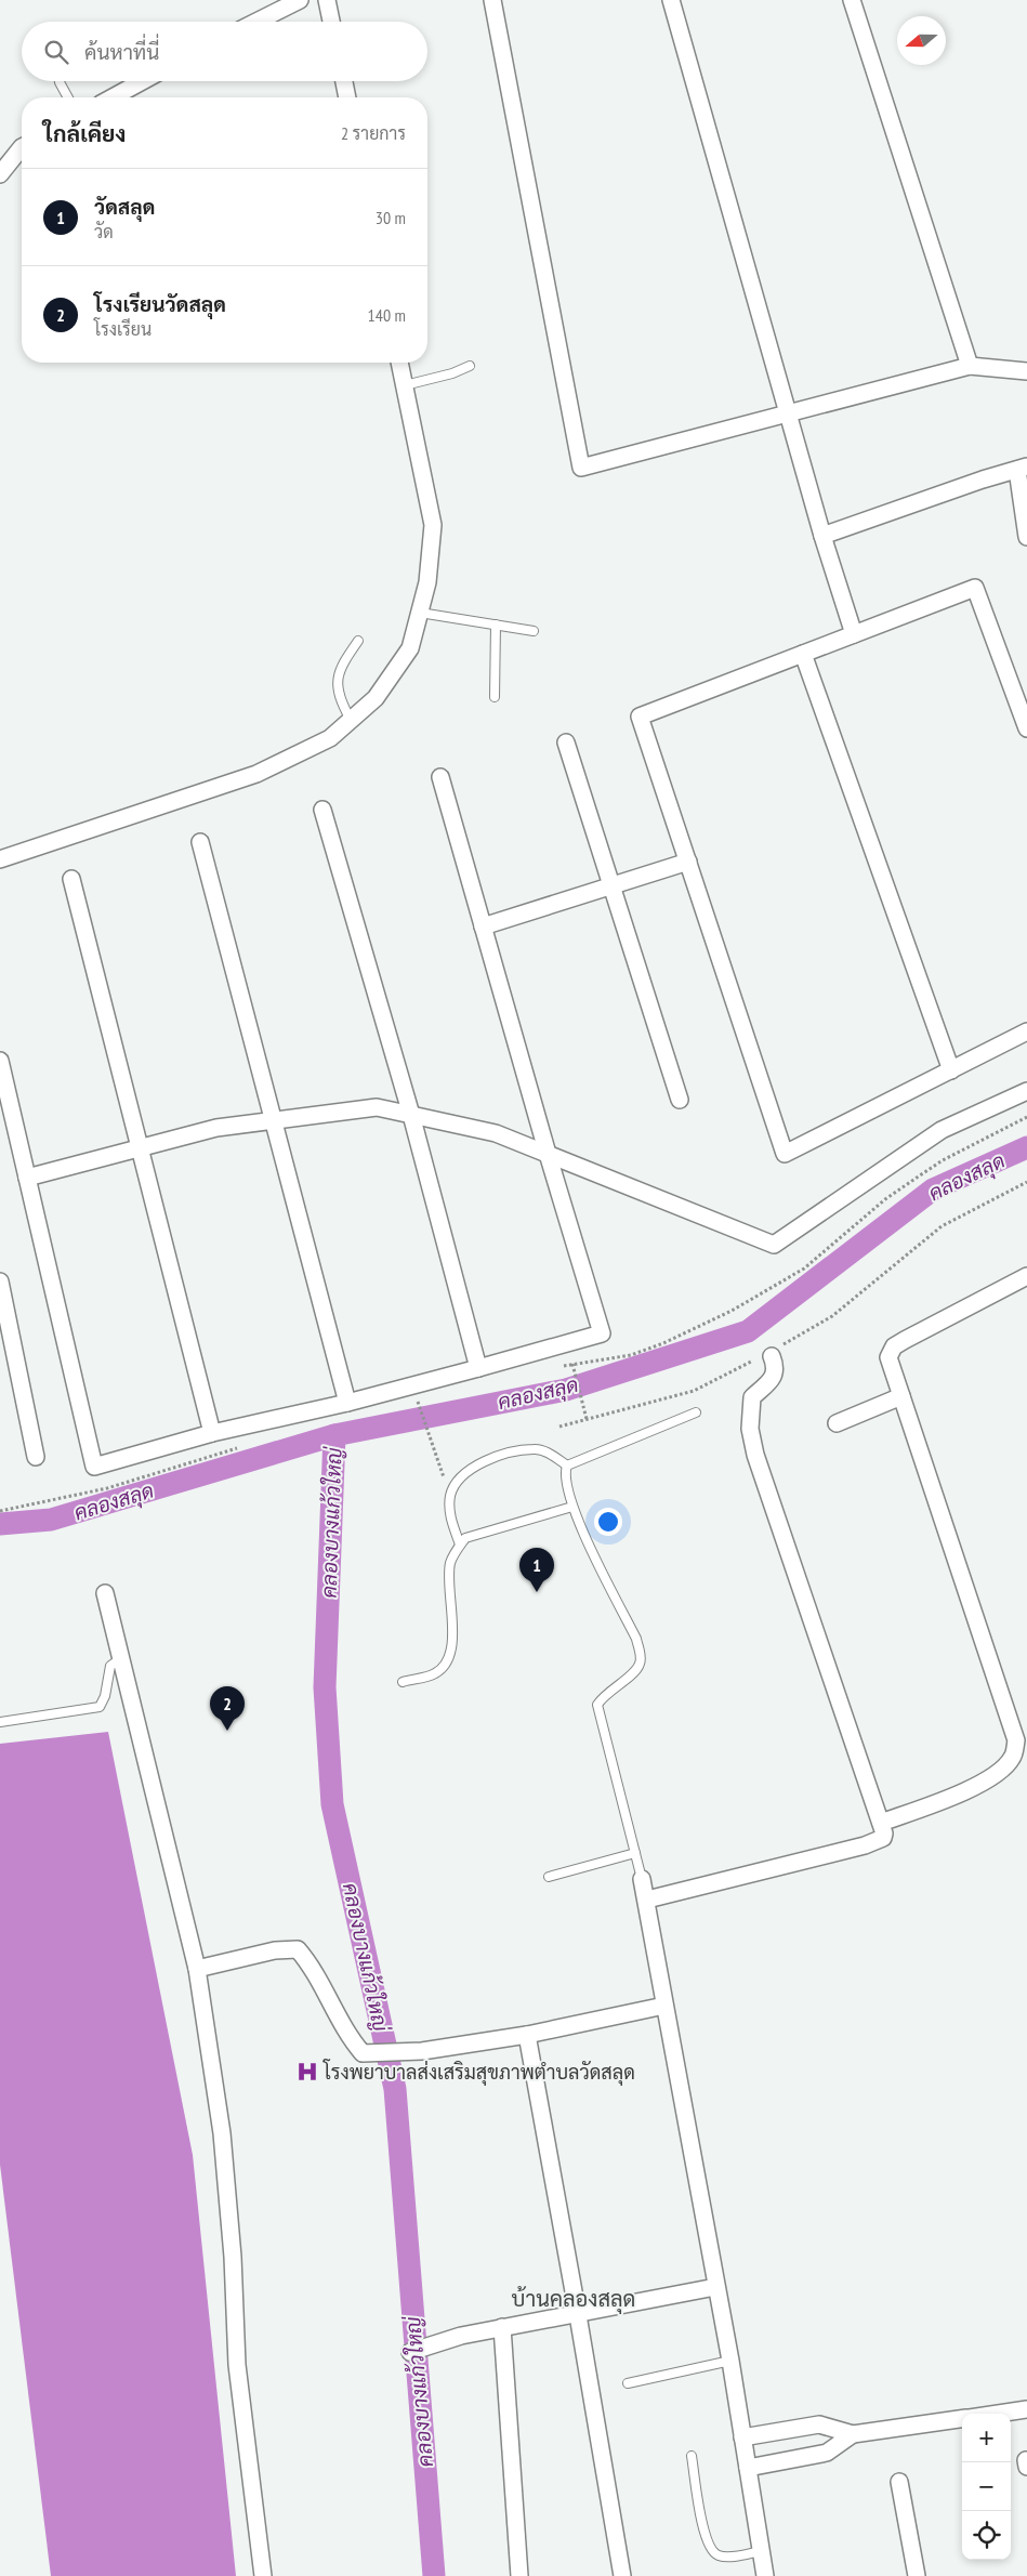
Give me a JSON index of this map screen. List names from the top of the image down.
{
  "districts": ["บ้านคลองสลุด"],
  "water": ["คลองสลุด", "คลองบางแก้วใหญ่"],
  "places": {
    "hospital": ["โรงพยาบาลส่งเสริมสุขภาพตำบลวัดสลุด"]
  },
  "north": "left",
  "page": {
    "search": "ค้นหาที่นี่",
    "heading": ["ใกล้เคียง", "2 รายการ"],
    "list": [
      {
        "mark": "1",
        "name": "วัดสลุด",
        "note": "วัด",
        "value": "30 m"
      },
      {
        "mark": "2",
        "name": "โรงเรียนวัดสลุด",
        "note": "โรงเรียน",
        "value": "140 m"
      }
    ],
    "pins": ["1", "2"],
    "map_buttons": ["+", "−"]
  }
}
